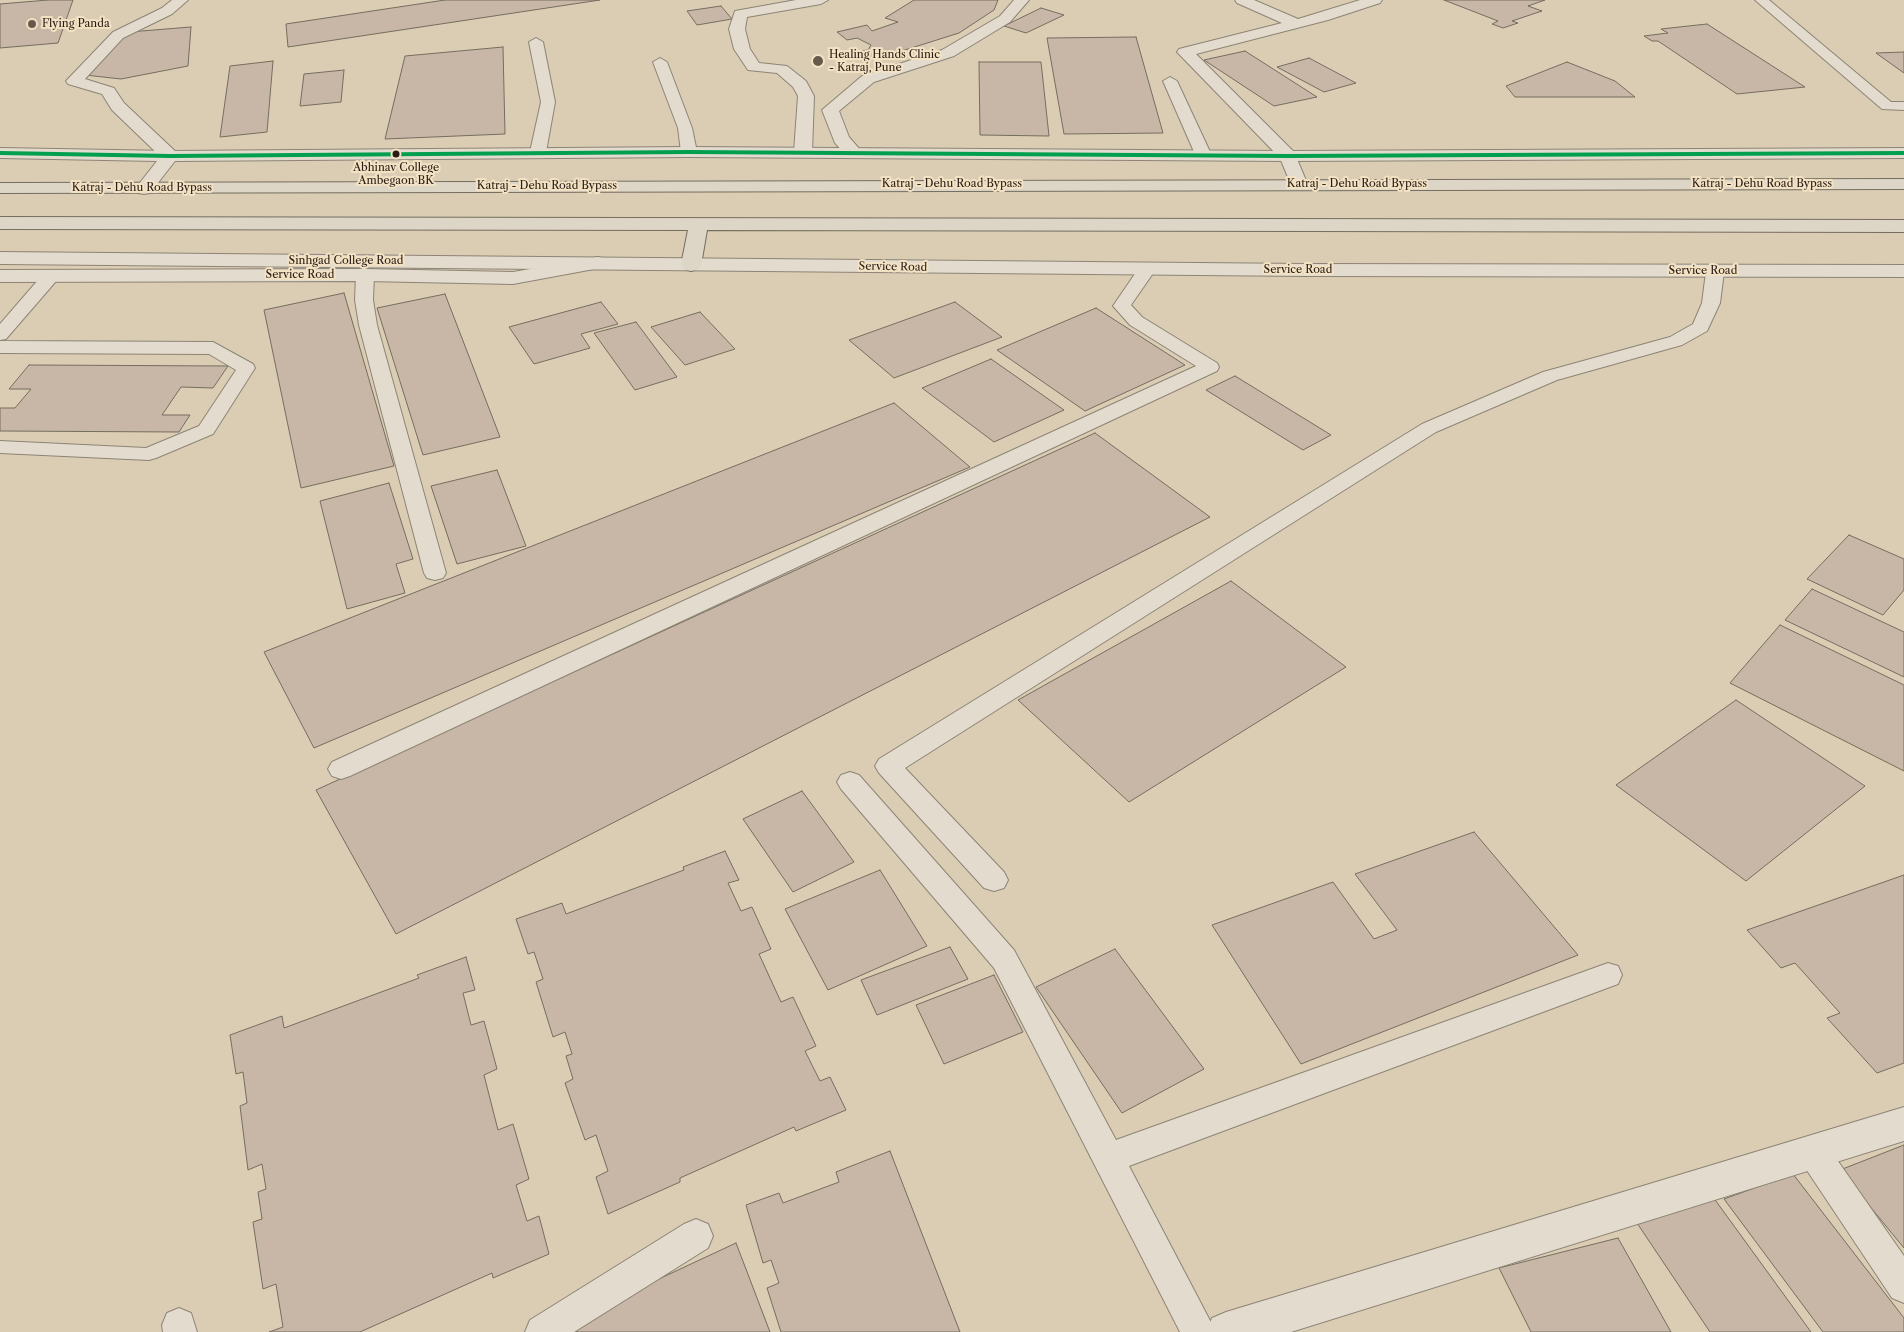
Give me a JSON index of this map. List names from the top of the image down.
{
  "streets": {
    "highway": ["Katraj - Dehu Road Bypass"],
    "street": ["Sinhgad College Road", "Service Road"]
  },
  "crossings": [
    ["Sinhgad College Road", "Service Road"]
  ],
  "places": ["Flying Panda", "Healing Hands Clinic - Katraj, Pune", "Abhinav College Ambegaon BK"]
}
